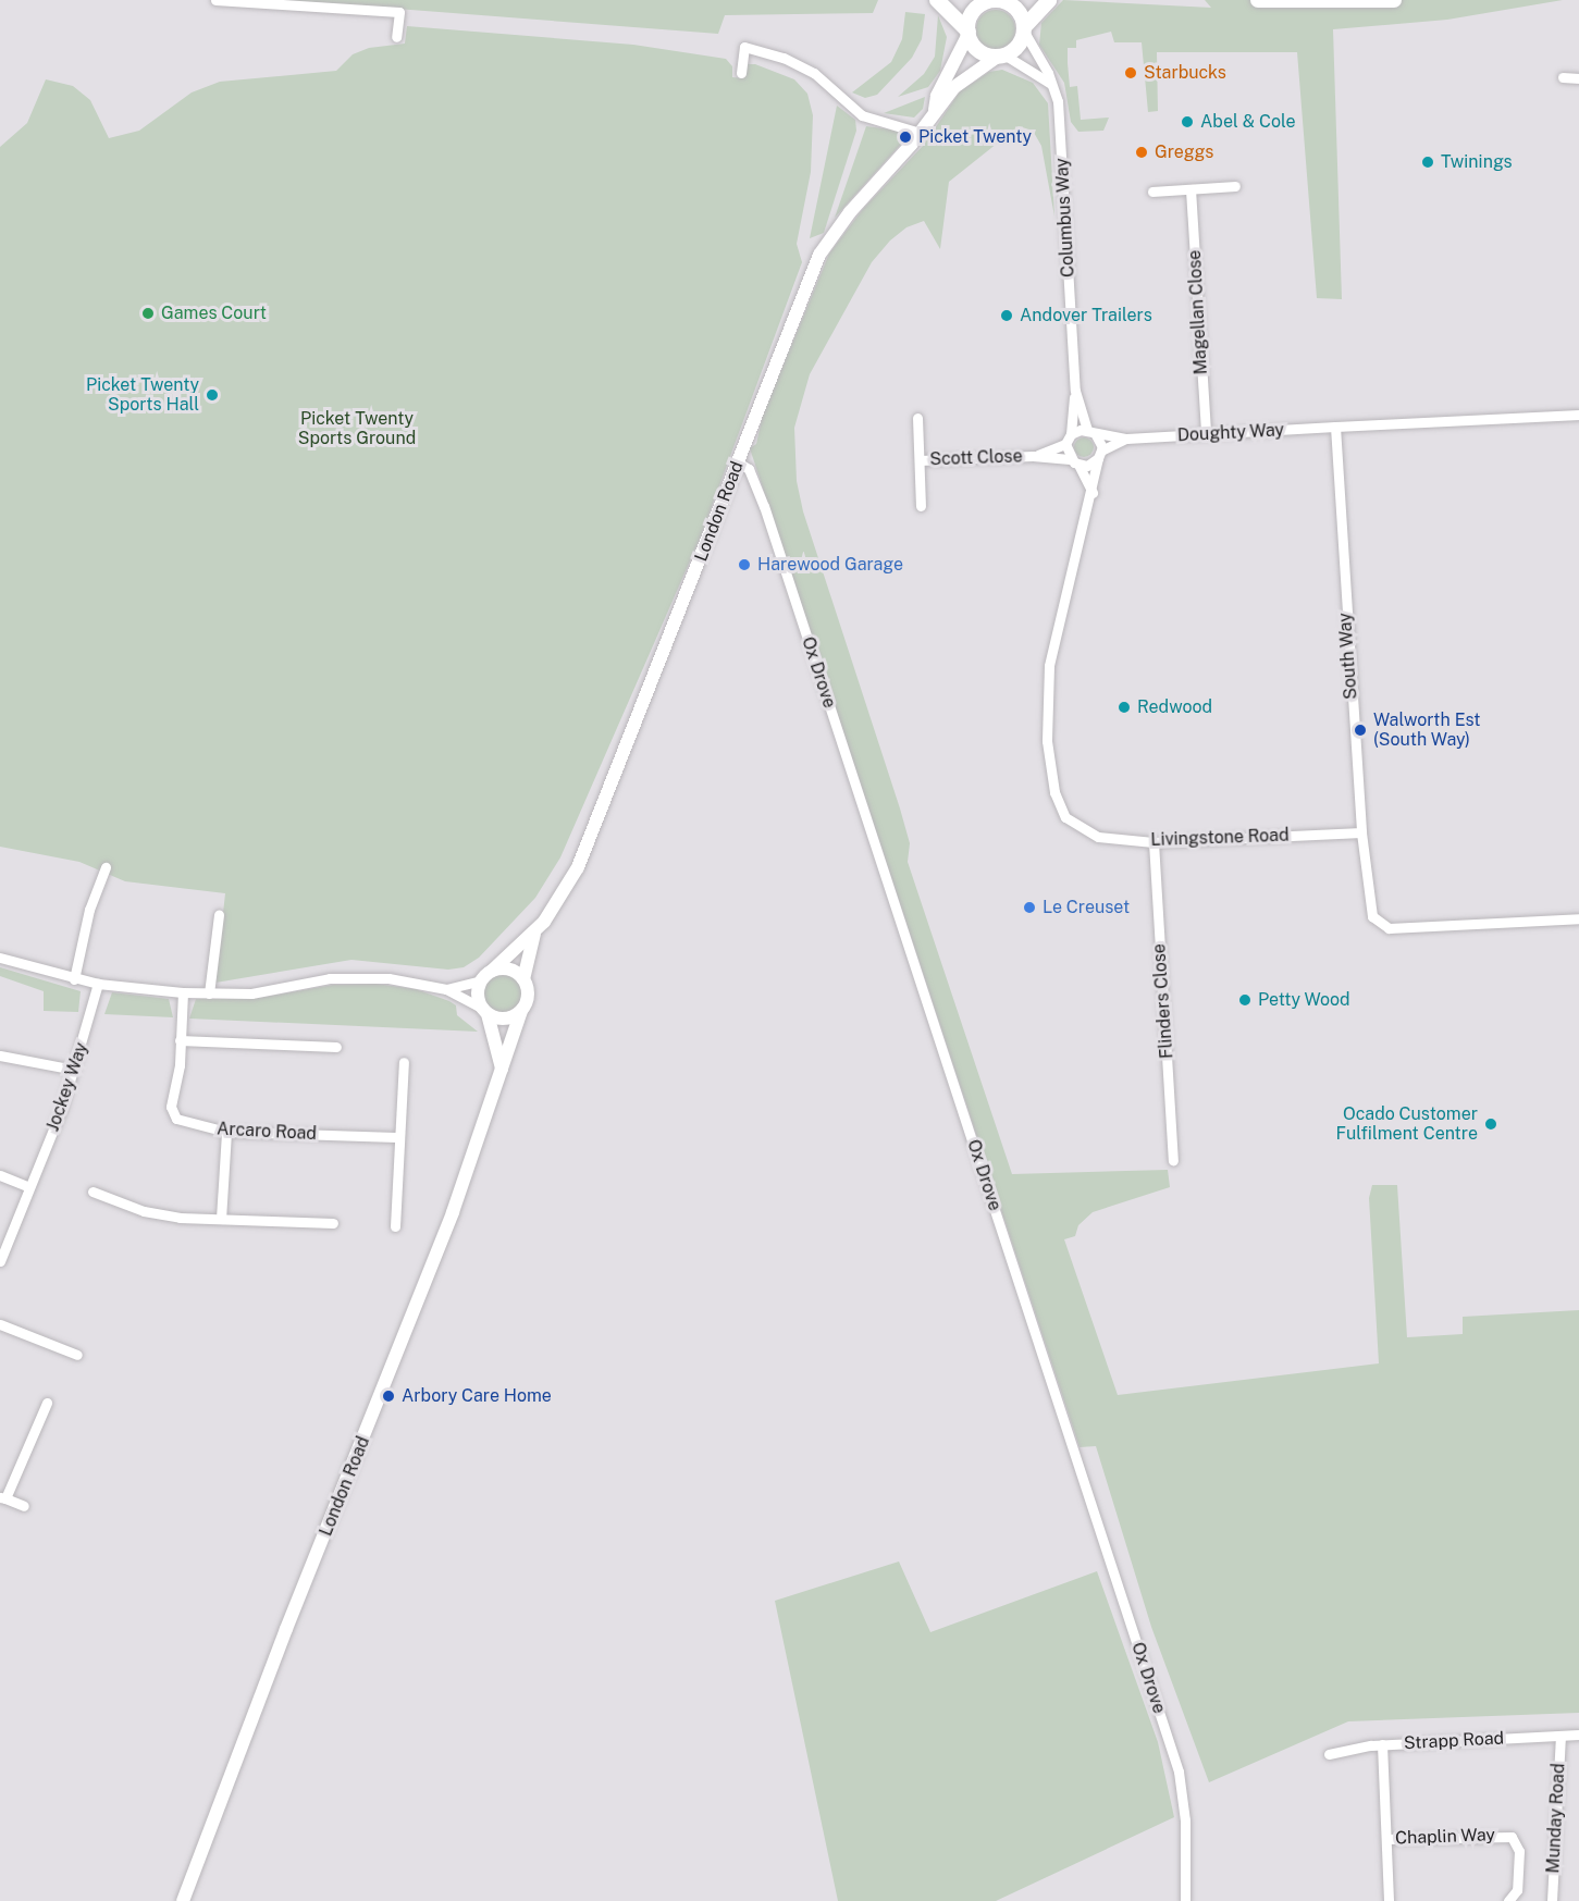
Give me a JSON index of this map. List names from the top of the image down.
{
  "streets": {
    "main road": ["London Road"],
    "street": [
      "Columbus Way",
      "Magellan Close",
      "Doughty Way",
      "Scott Close",
      "South Way",
      "Ox Drove",
      "Livingstone Road",
      "Flinders Close",
      "Jockey Way",
      "Arcaro Road",
      "Strapp Road",
      "Munday Road",
      "Chaplin Way"
    ]
  },
  "crossings": [
    ["Columbus Way", "Doughty Way"],
    ["Columbus Way", "Scott Close"],
    ["Columbus Way", "London Road"],
    ["Columbus Way", "Livingstone Road"],
    ["Magellan Close", "Doughty Way"],
    ["Doughty Way", "Scott Close"],
    ["Doughty Way", "South Way"],
    ["Doughty Way", "Livingstone Road"],
    ["London Road", "Ox Drove"],
    ["South Way", "Livingstone Road"],
    ["Livingstone Road", "Flinders Close"],
    ["Strapp Road", "Munday Road"]
  ],
  "parks": ["Picket Twenty Sports Ground"],
  "places": [
    "Starbucks",
    "Abel & Cole",
    "Picket Twenty",
    "Greggs",
    "Twinings",
    "Games Court",
    "Andover Trailers",
    "Picket Twenty Sports Hall",
    "Harewood Garage",
    "Redwood",
    "Walworth Est (South Way)",
    "Le Creuset",
    "Petty Wood",
    "Ocado Customer Fulfilment Centre",
    "Arbory Care Home"
  ]
}
